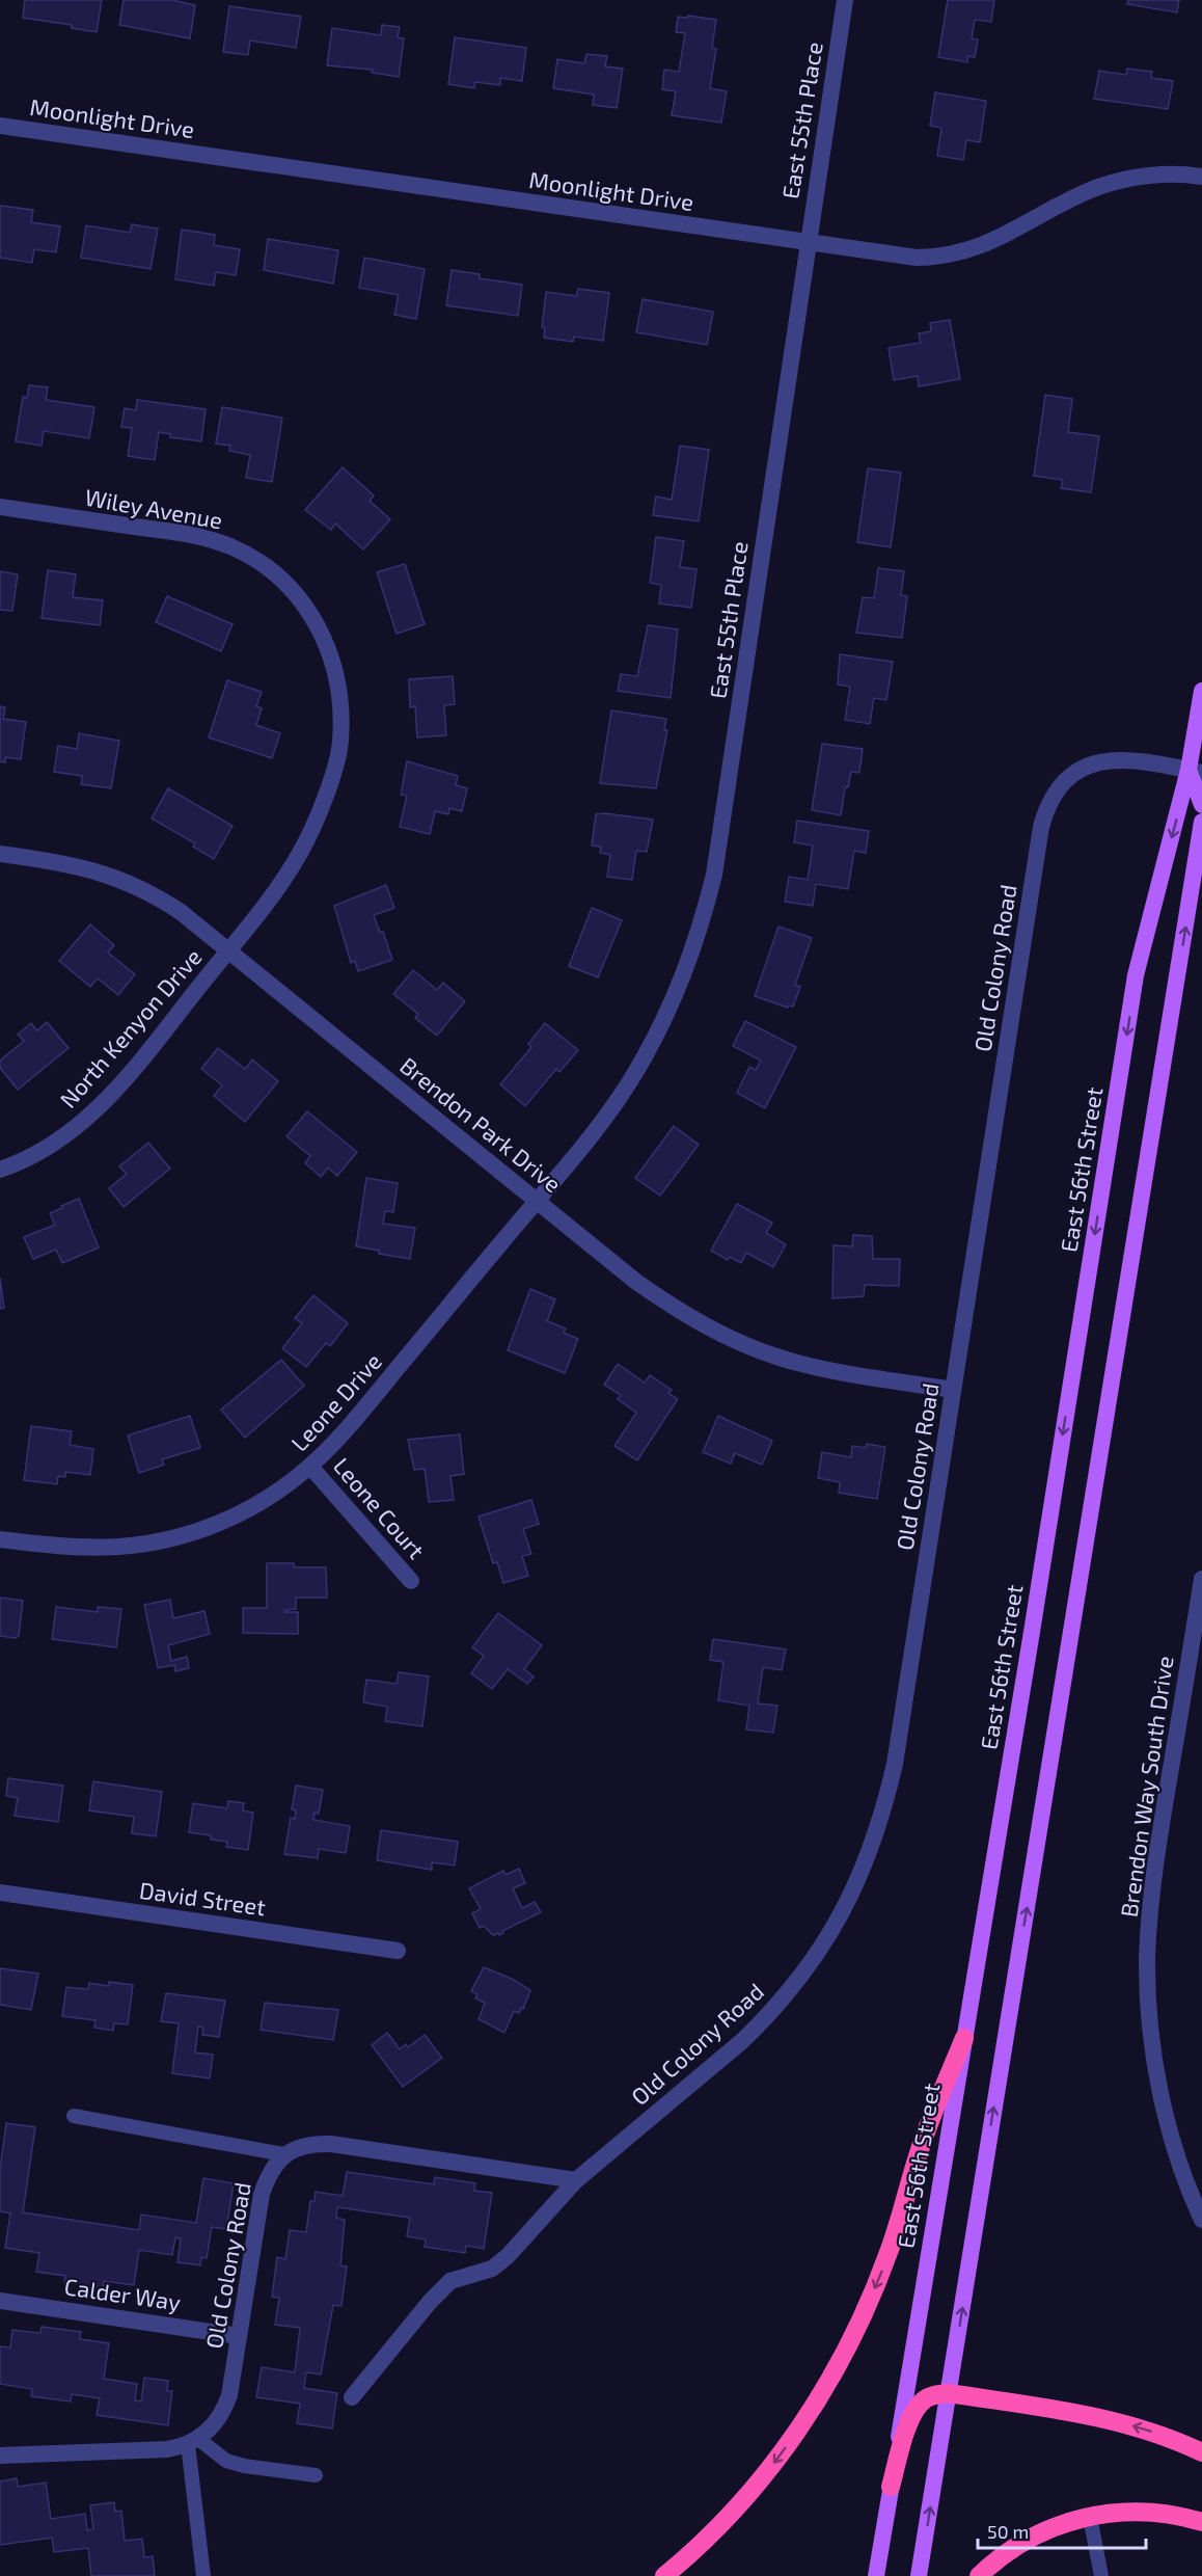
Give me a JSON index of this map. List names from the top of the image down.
{
  "streets": {
    "main road": ["East 56th Street"],
    "street": [
      "Moonlight Drive",
      "East 55th Place",
      "Wiley Avenue",
      "Old Colony Road",
      "North Kenyon Drive",
      "Brendon Park Drive",
      "Leone Drive",
      "Leone Court",
      "Brendon Way South Drive",
      "David Street",
      "Calder Way"
    ]
  },
  "crossings": [
    ["Moonlight Drive", "East 55th Place"],
    ["East 55th Place", "Brendon Park Drive"],
    ["East 55th Place", "Leone Drive"],
    ["Wiley Avenue", "North Kenyon Drive"],
    ["Wiley Avenue", "Brendon Park Drive"],
    ["Old Colony Road", "Brendon Park Drive"],
    ["Old Colony Road", "East 56th Street"],
    ["Old Colony Road", "Calder Way"],
    ["North Kenyon Drive", "Brendon Park Drive"],
    ["Brendon Park Drive", "Leone Drive"],
    ["Leone Drive", "Leone Court"]
  ],
  "scale_bar": "50 m"
}
